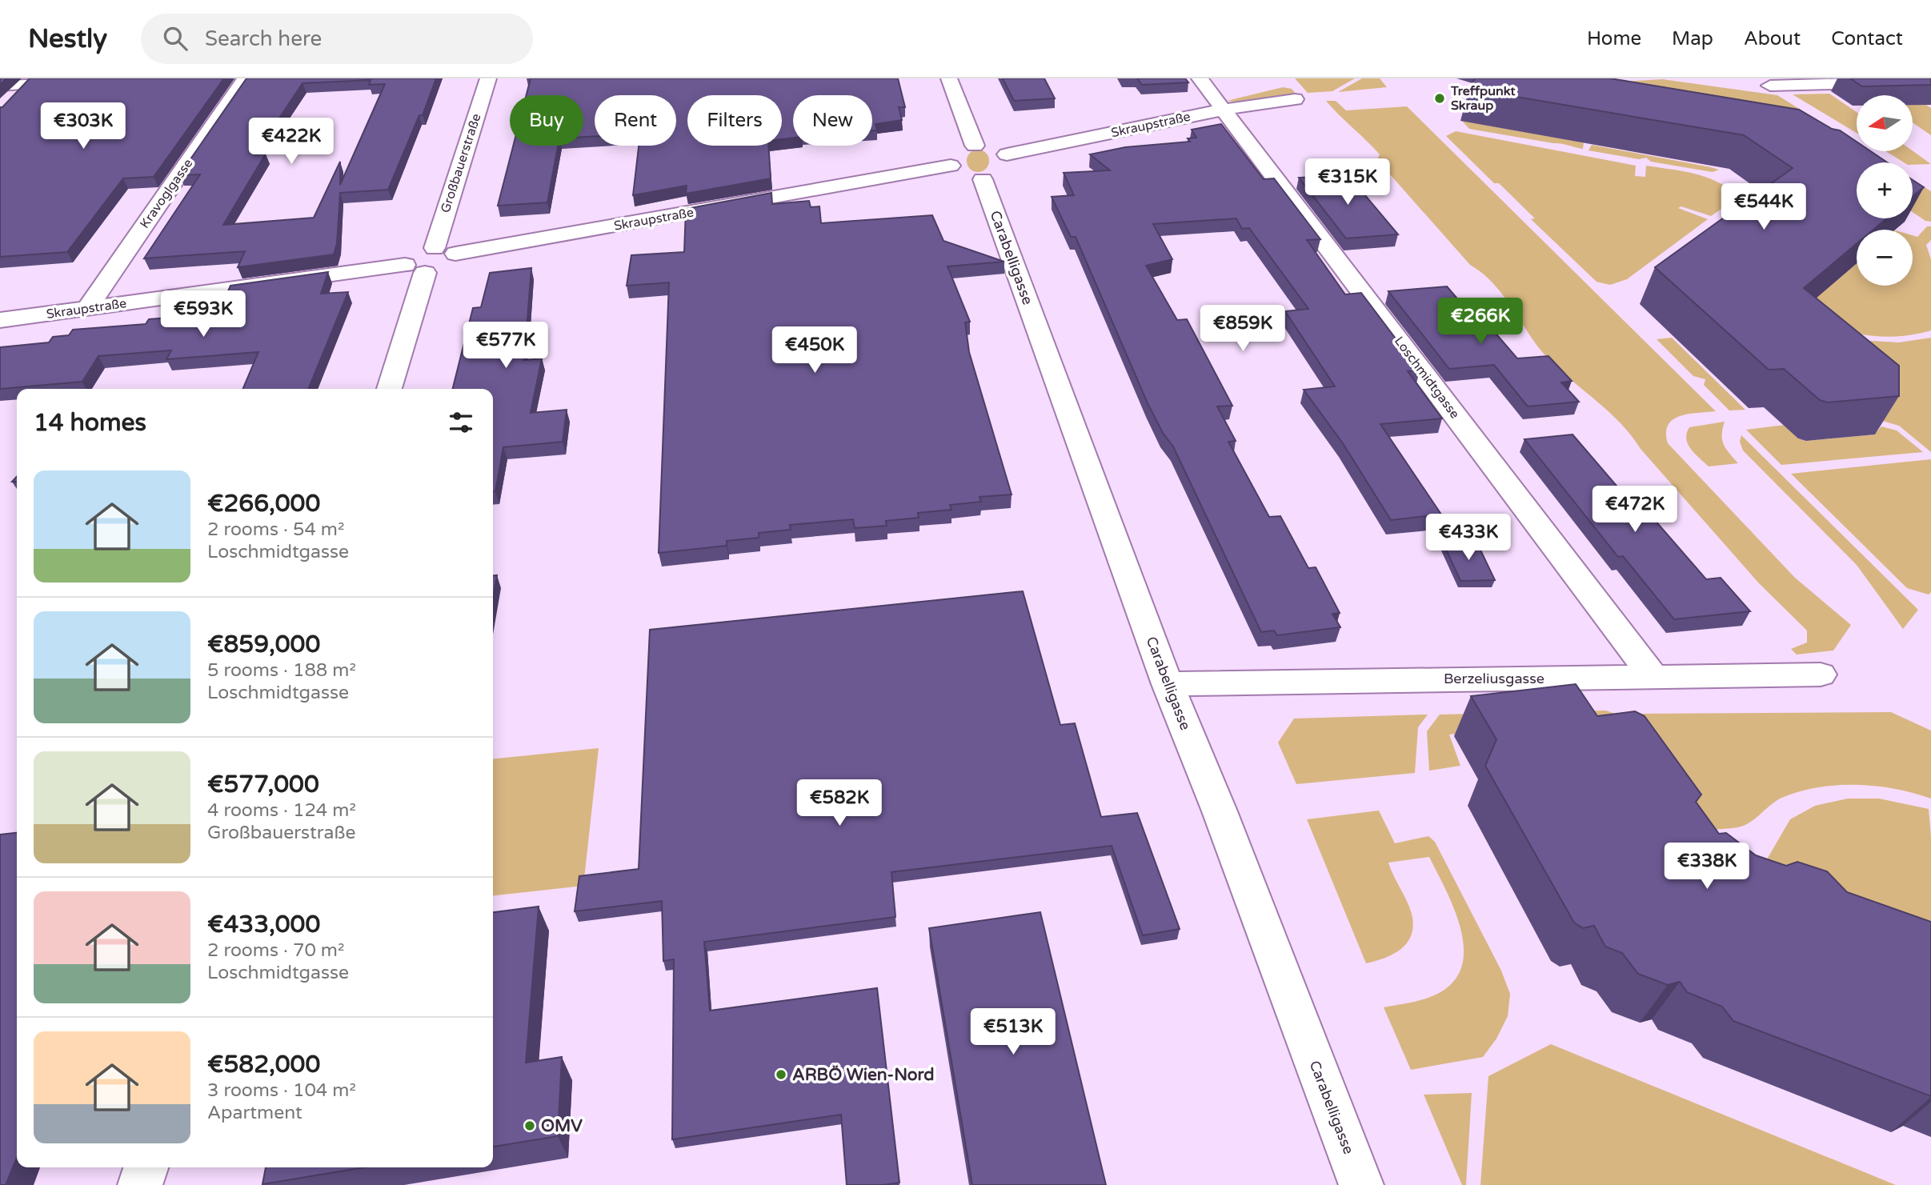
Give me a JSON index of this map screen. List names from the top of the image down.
{
  "streets": {
    "street": [
      "Skraupstraße",
      "Großbauerstraße",
      "Kravoglgasse",
      "Carabelligasse",
      "Loschmidtgasse",
      "Berzeliusgasse"
    ]
  },
  "crossings": [
    ["Skraupstraße", "Kravoglgasse"],
    ["Skraupstraße", "Loschmidtgasse"],
    ["Carabelligasse", "Berzeliusgasse"],
    ["Loschmidtgasse", "Berzeliusgasse"]
  ],
  "places": ["Treffpunkt Skraup", "ARBÖ Wien-Nord", "OMV"],
  "north": "left",
  "page": {
    "header": "Nestly",
    "search": "Search here",
    "nav": [
      "Home",
      "Map",
      "About",
      "Contact"
    ],
    "map_buttons": ["+", "−"],
    "chip": [
      "Buy",
      "Rent",
      "Filters",
      "New"
    ],
    "price": [
      "€303K",
      "€422K",
      "€315K",
      "€544K",
      "€593K",
      "€266K",
      "€859K",
      "€577K",
      "€450K",
      "€472K",
      "€433K",
      "€582K",
      "€338K",
      "€513K"
    ],
    "heading": "14 homes",
    "list": [
      {
        "name": "€266,000",
        "note": "2 rooms · 54 m² · Loschmidtgasse"
      },
      {
        "name": "€859,000",
        "note": "5 rooms · 188 m² · Loschmidtgasse"
      },
      {
        "name": "€577,000",
        "note": "4 rooms · 124 m² · Großbauerstraße"
      },
      {
        "name": "€433,000",
        "note": "2 rooms · 70 m² · Loschmidtgasse"
      },
      {
        "name": "€582,000",
        "note": "3 rooms · 104 m² · Apartment"
      }
    ]
  }
}
